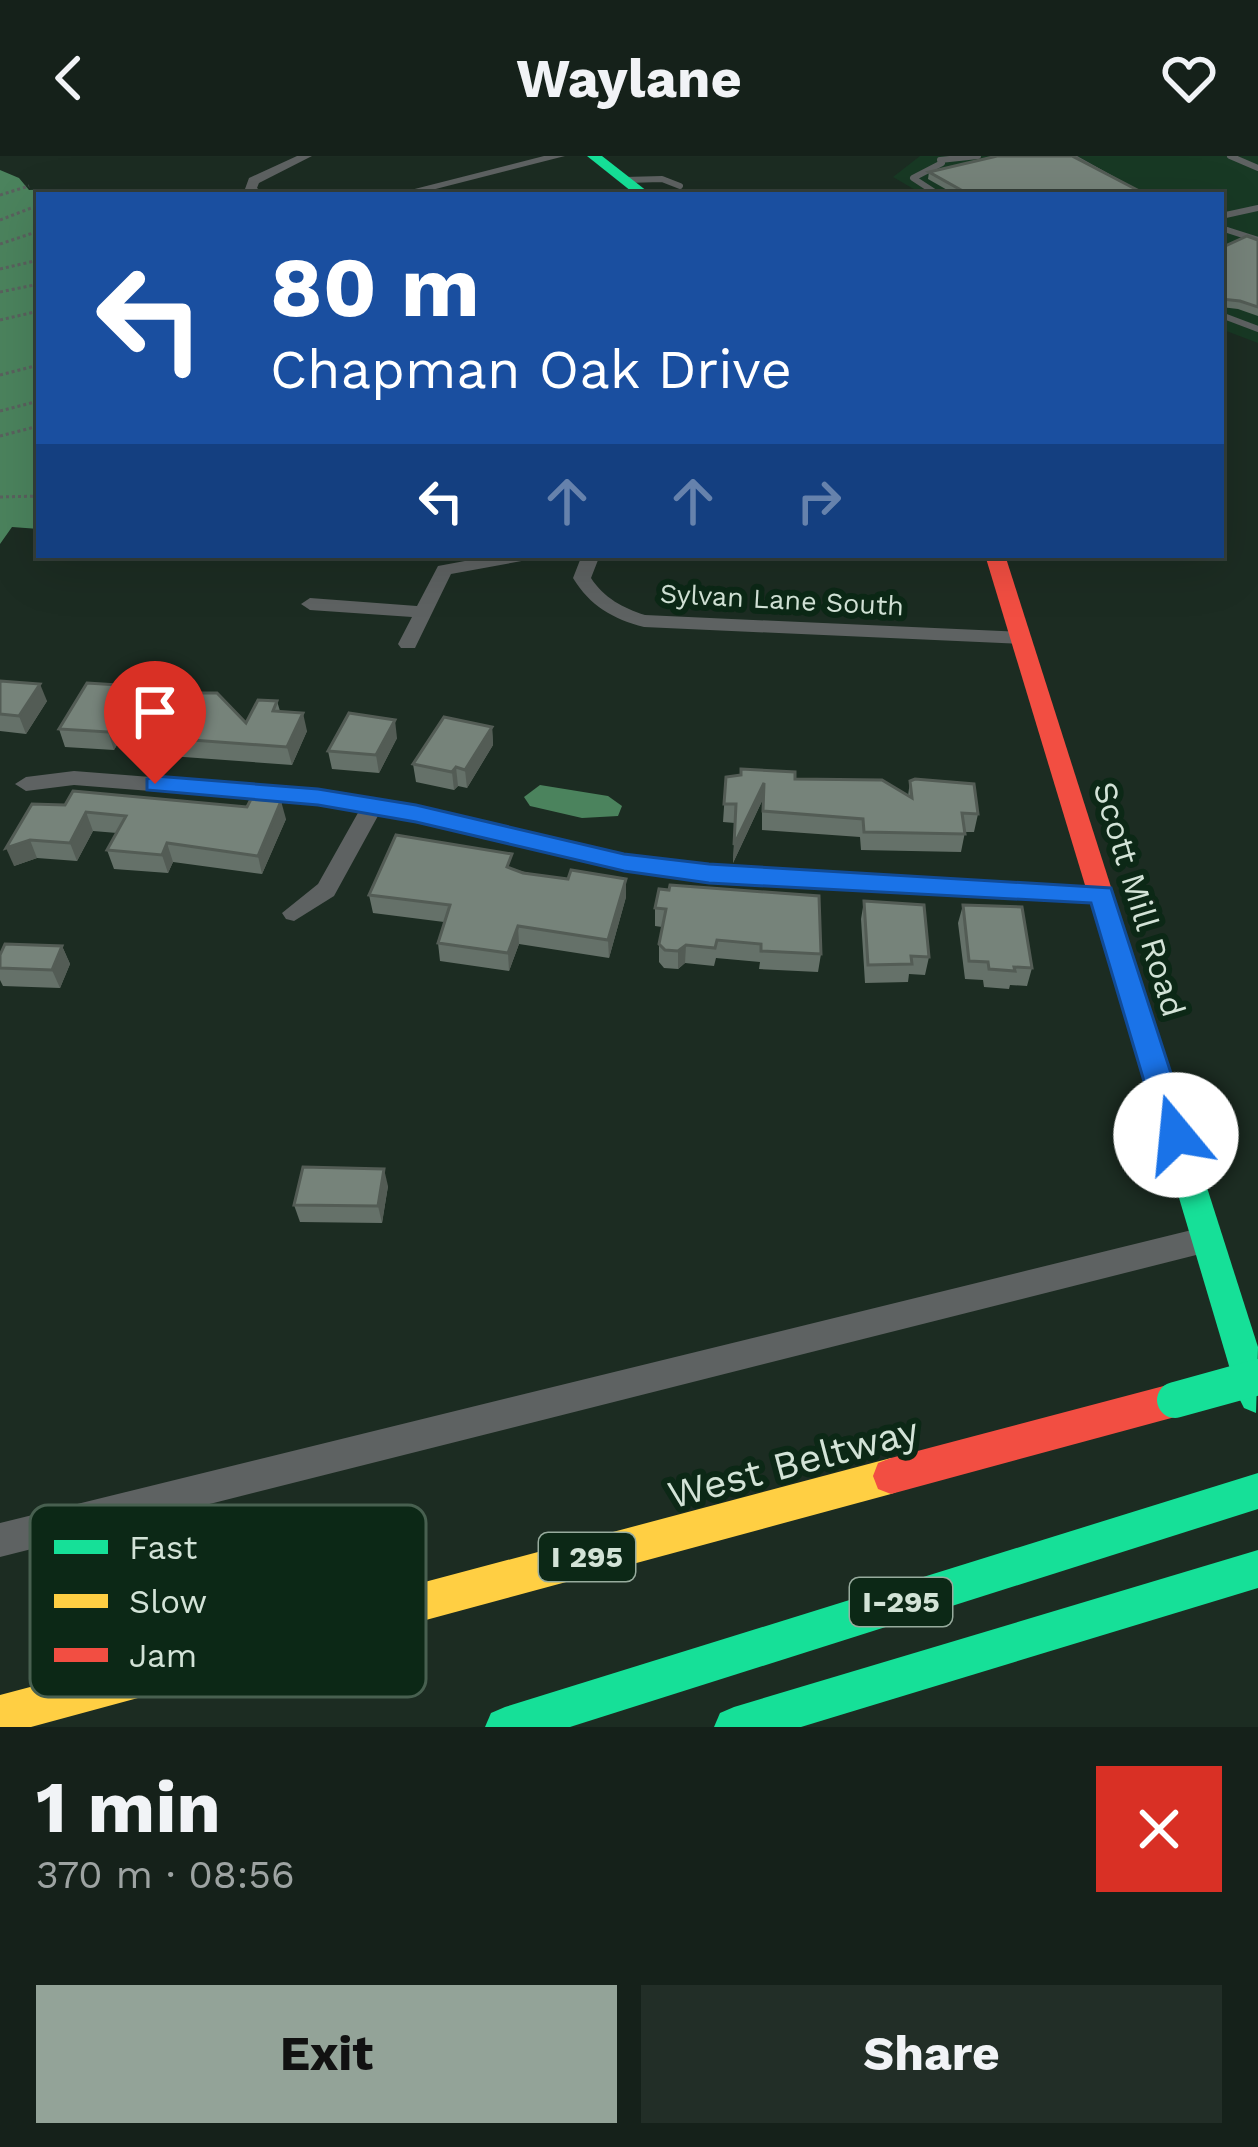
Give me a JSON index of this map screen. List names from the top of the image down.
{
  "streets": {
    "main road": [
      "Scott Mill Road",
      "West Beltway",
      "I 295",
      "I-295"
    ],
    "street": ["Sylvan Lane South"]
  },
  "crossings": [
    ["Sylvan Lane South", "Scott Mill Road"]
  ],
  "legend": ["Fast", "Slow", "Jam"],
  "page": {
    "header": "Waylane",
    "turn": ["80 m", "Chapman Oak Drive"],
    "heading": ["1 min", "370 m · 08:56"],
    "buttons": ["Exit", "Share"]
  }
}
